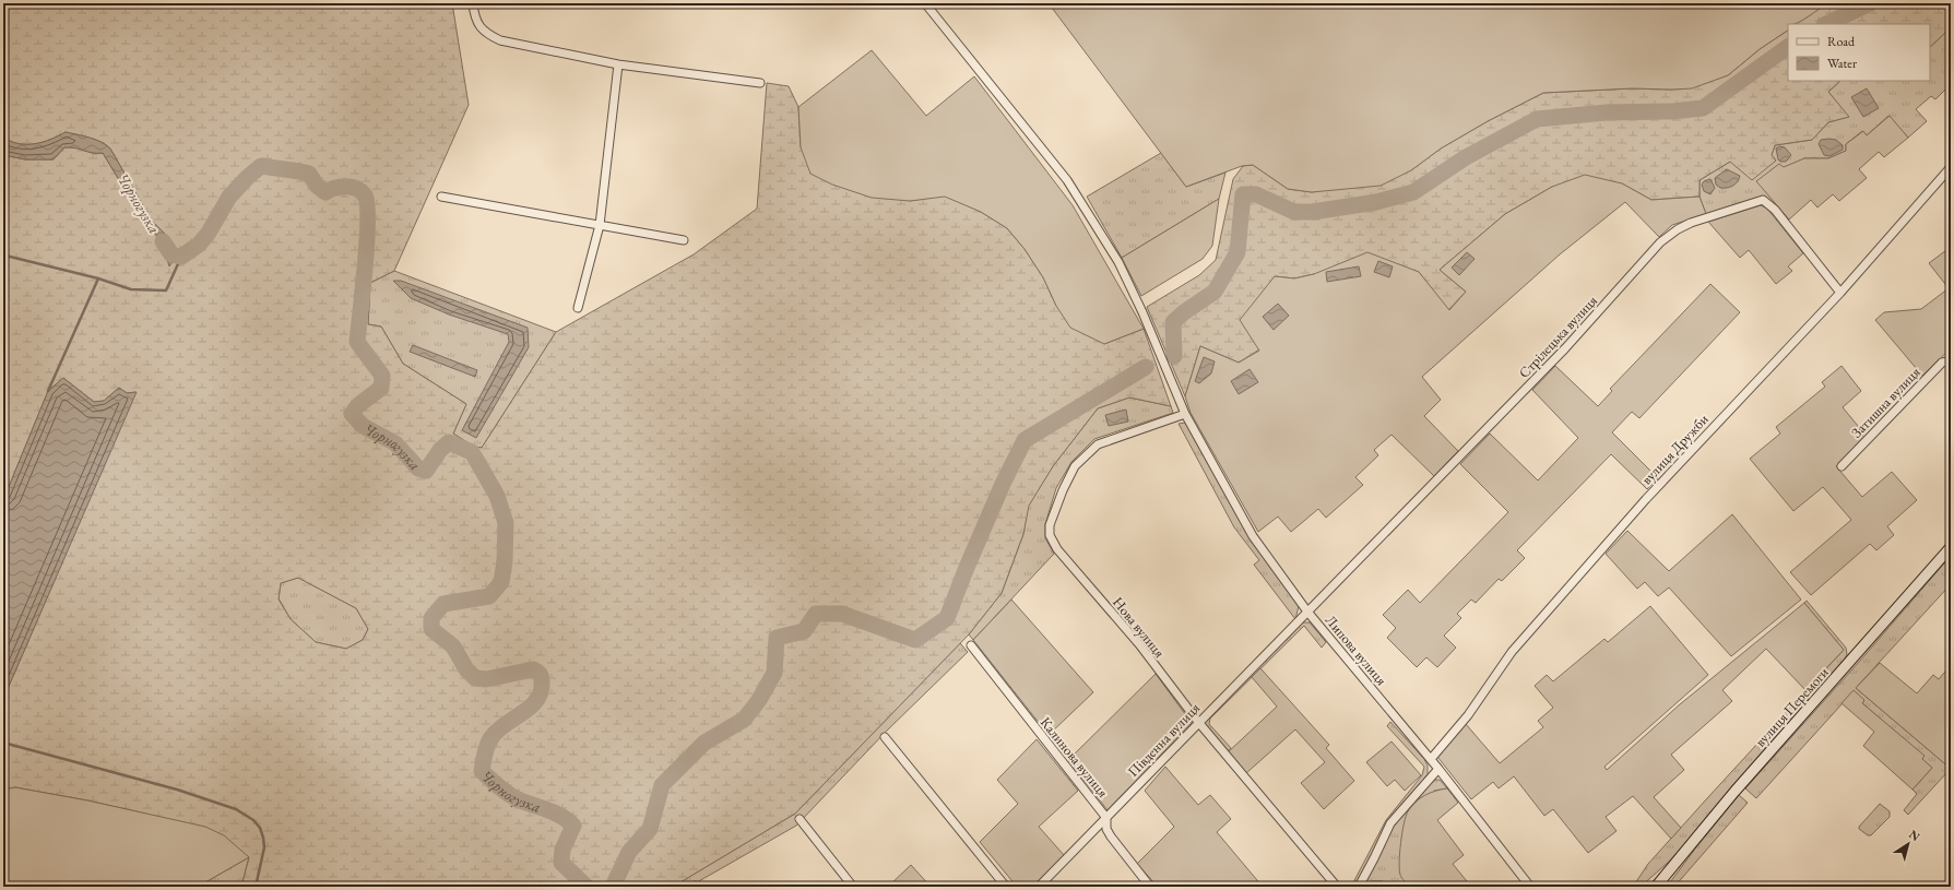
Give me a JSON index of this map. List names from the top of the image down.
{
  "streets": {
    "main road": ["вулиця Перемоги"],
    "street": [
      "Стрілецька вулиця",
      "Затишна вулиця",
      "вулиця Дружби",
      "Нова вулиця",
      "Липова вулиця",
      "Південна вулиця",
      "Калинова вулиця"
    ]
  },
  "crossings": [
    ["Стрілецька вулиця", "вулиця Дружби"],
    ["Стрілецька вулиця", "Липова вулиця"],
    ["Стрілецька вулиця", "Південна вулиця"],
    ["вулиця Дружби", "Липова вулиця"],
    ["Нова вулиця", "Липова вулиця"],
    ["Нова вулиця", "Південна вулиця"],
    ["Липова вулиця", "Південна вулиця"],
    ["Південна вулиця", "Калинова вулиця"]
  ],
  "water": ["Чорногузка"],
  "legend": ["Road", "Water"],
  "north": "top right"
}
